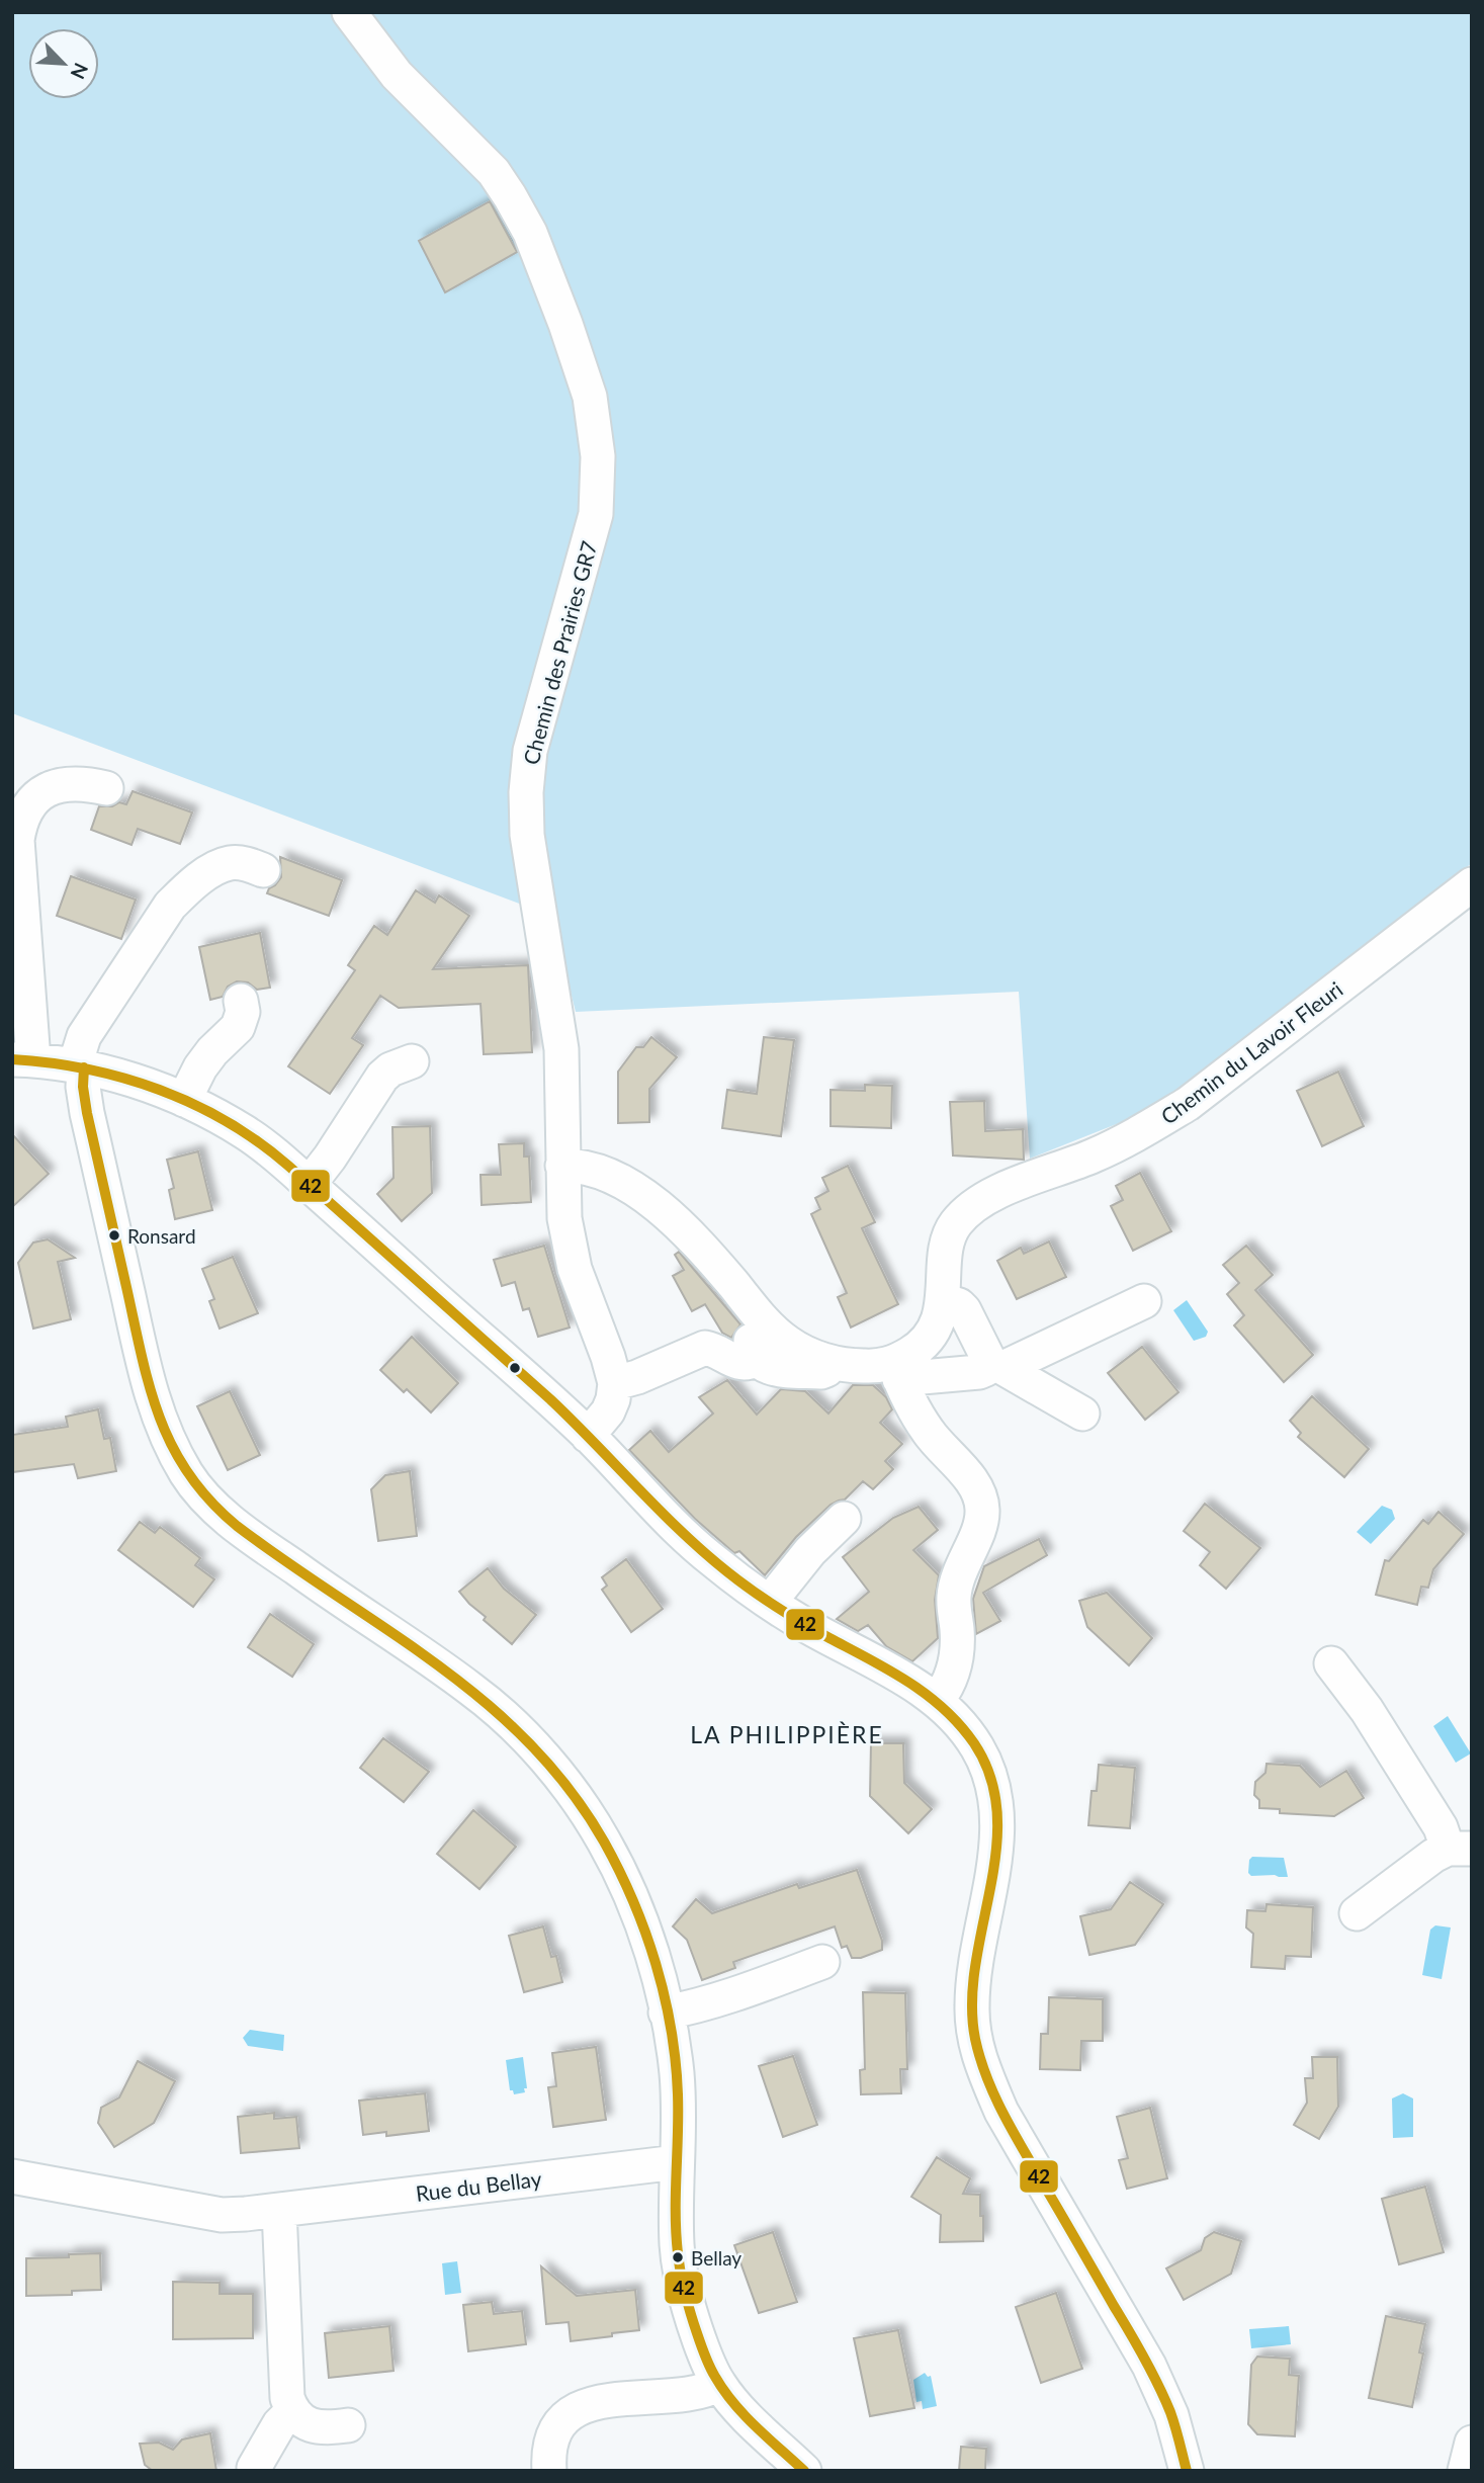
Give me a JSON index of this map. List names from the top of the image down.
{
  "streets": {
    "street": ["Chemin des Prairies GR7", "Chemin du Lavoir Fleuri", "Rue du Bellay"]
  },
  "crossings": [
    ["Chemin des Prairies GR7", "Chemin du Lavoir Fleuri"]
  ],
  "districts": ["LA PHILIPPIÈRE"],
  "places": ["Ronsard", "Bellay"],
  "lines": ["transit line 42"],
  "north": "bottom right"
}
